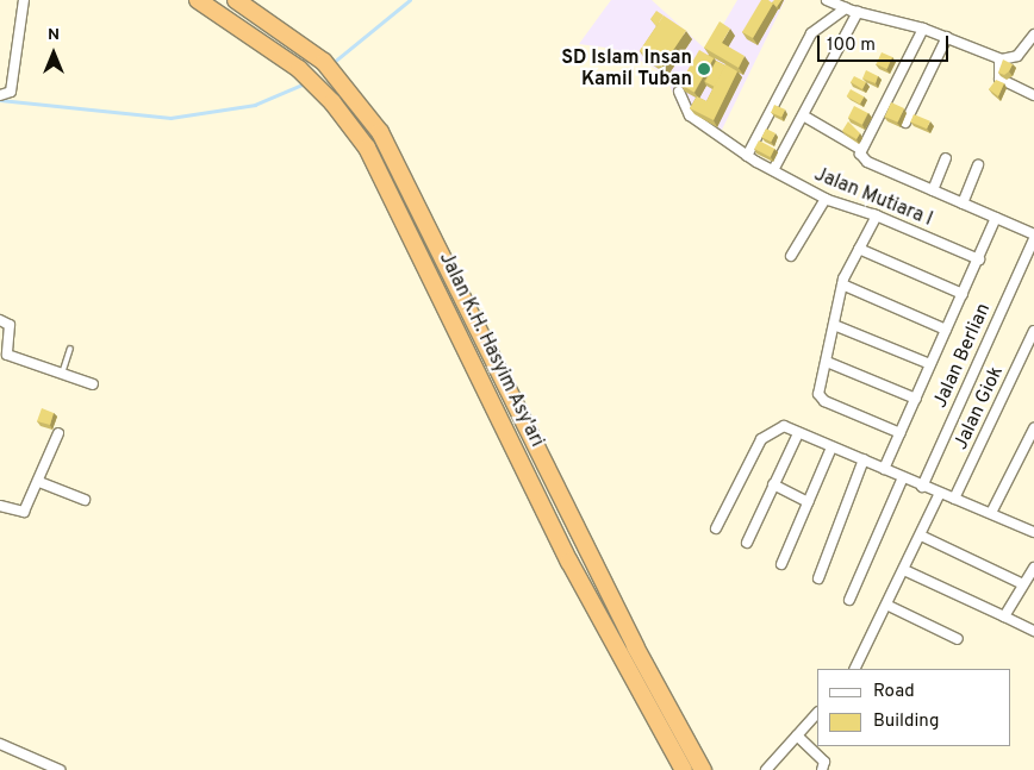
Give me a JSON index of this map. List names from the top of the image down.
{
  "streets": {
    "highway": ["Jalan K.H. Hasyim Asy'ari"],
    "street": ["Jalan Mutiara I", "Jalan Berlian", "Jalan Giok"]
  },
  "places": ["SD Islam Insan Kamil Tuban"],
  "legend": ["Road", "Building"],
  "scale_bar": "100 m",
  "north": "top"
}
